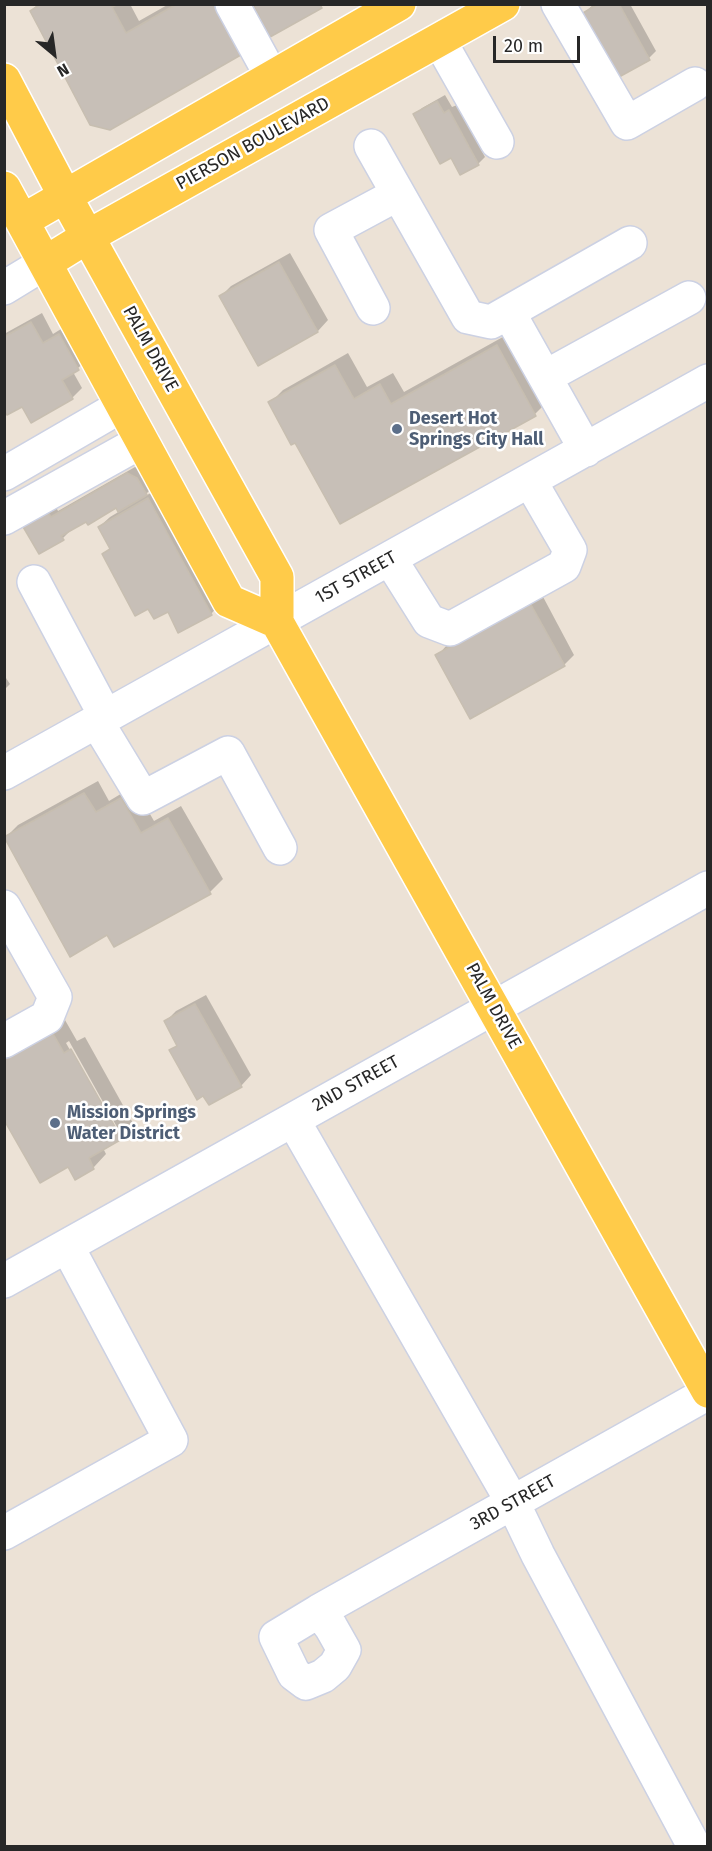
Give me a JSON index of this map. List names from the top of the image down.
{
  "streets": {
    "main road": ["PIERSON BOULEVARD", "PALM DRIVE"],
    "street": ["1ST STREET", "2ND STREET", "3RD STREET"]
  },
  "crossings": [
    ["PIERSON BOULEVARD", "PALM DRIVE"],
    ["PALM DRIVE", "1ST STREET"],
    ["PALM DRIVE", "2ND STREET"],
    ["PALM DRIVE", "3RD STREET"]
  ],
  "places": ["Desert Hot Springs City Hall", "Mission Springs Water District"],
  "scale_bar": "20 m",
  "north": "bottom right"
}
